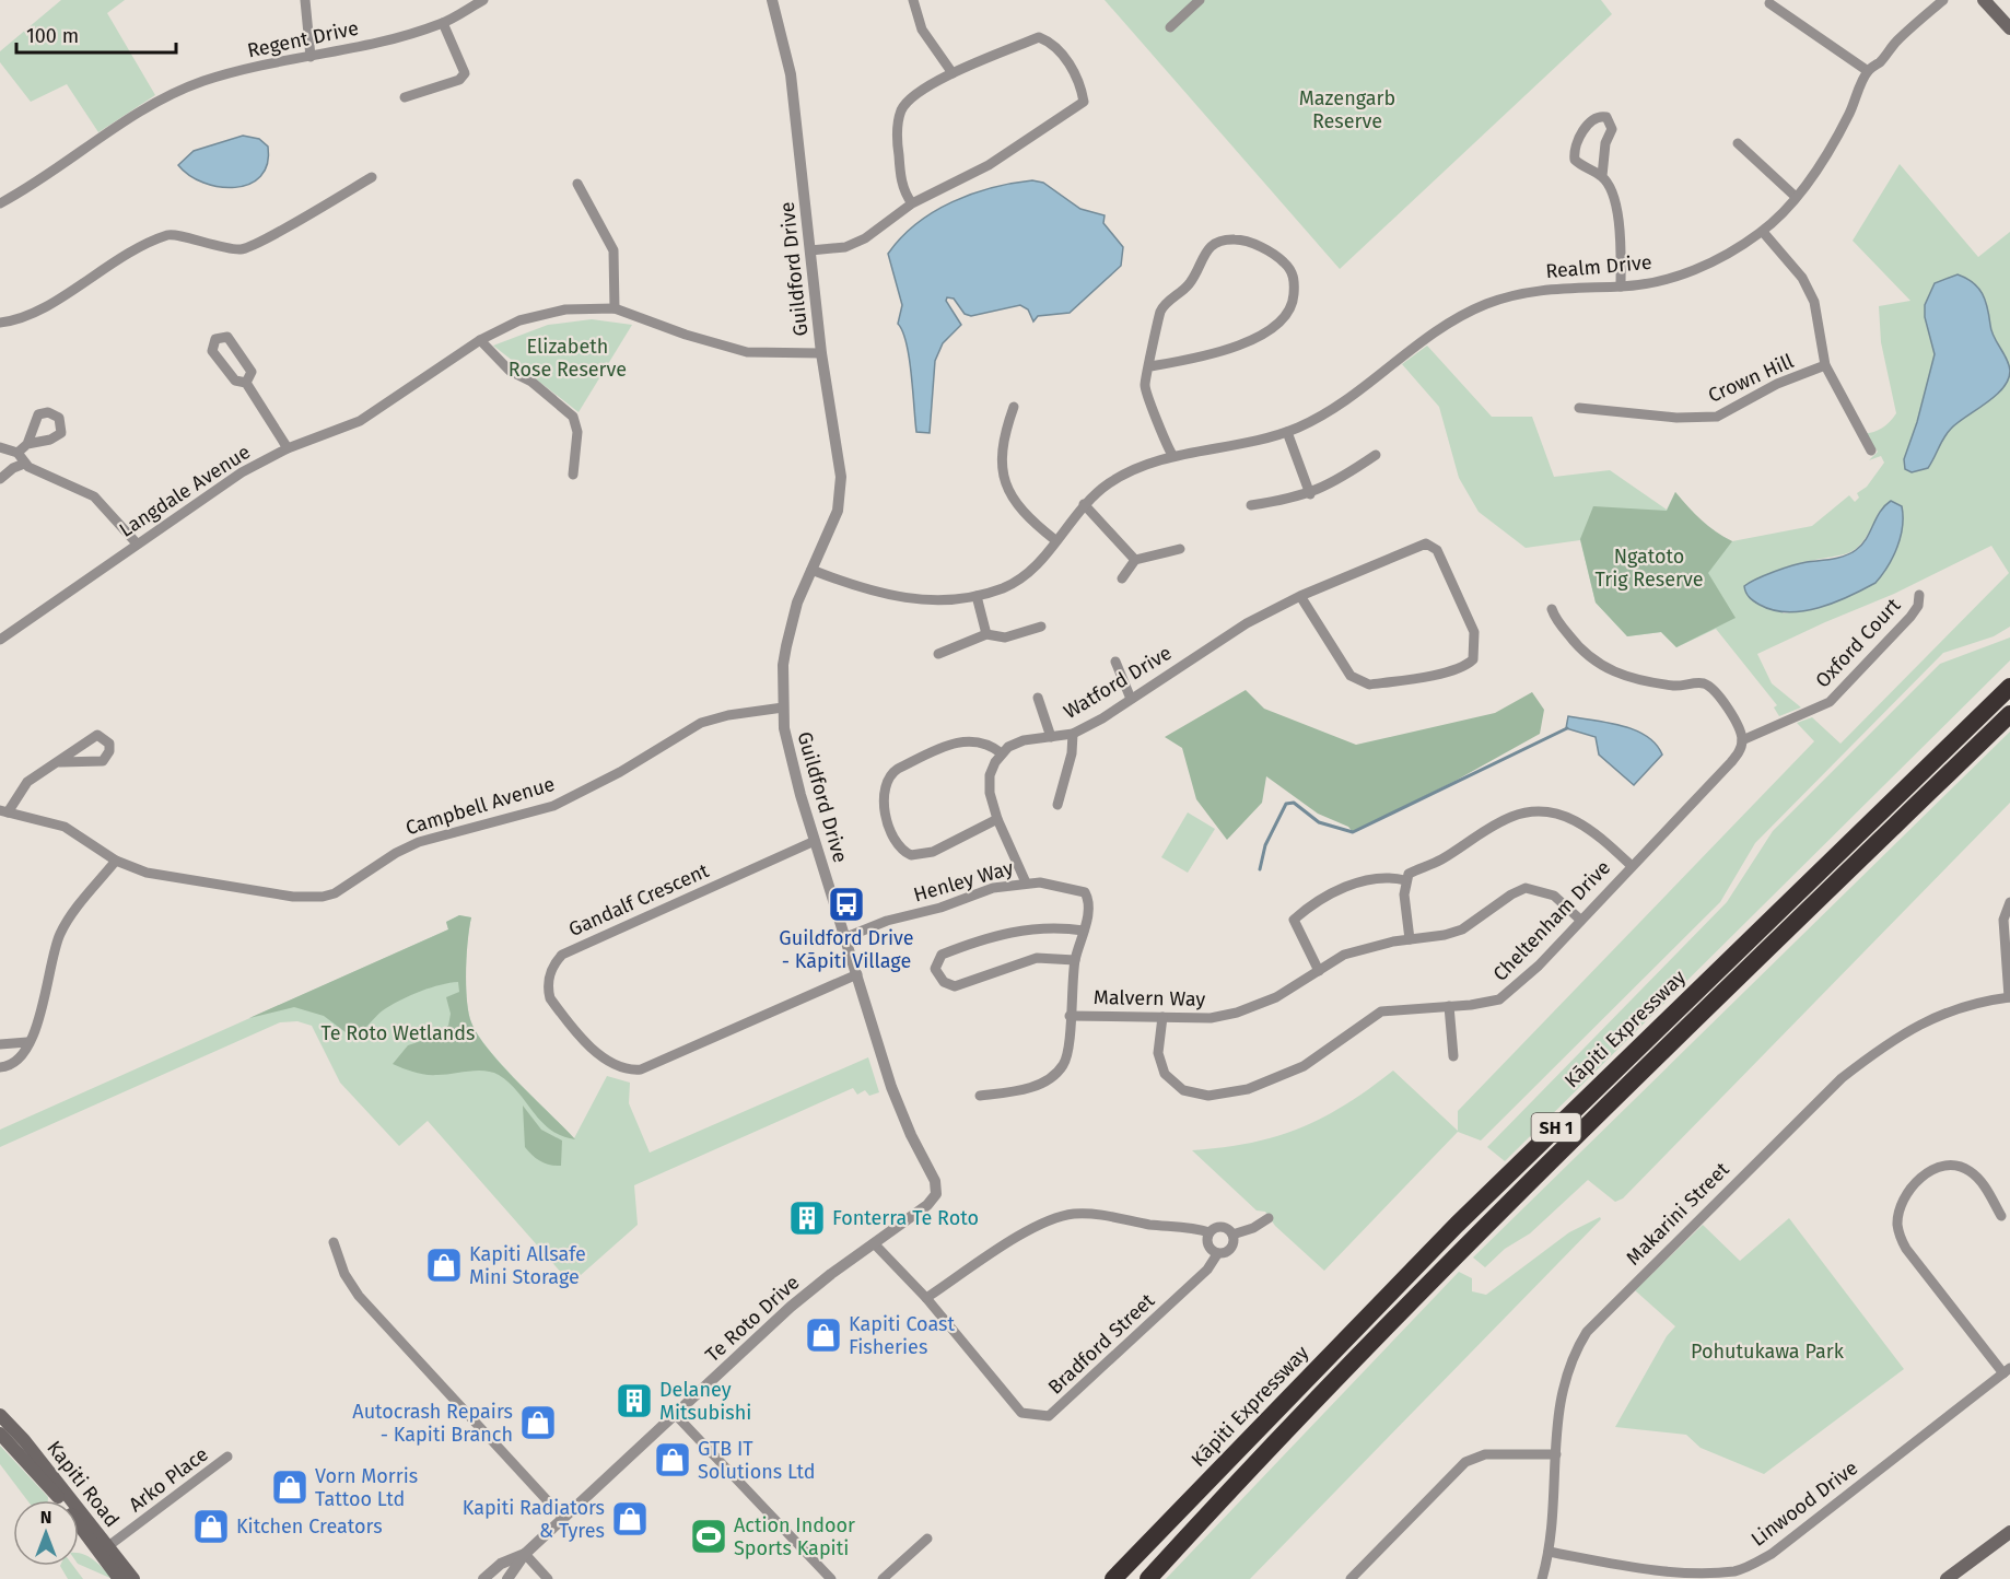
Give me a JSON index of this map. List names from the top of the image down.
{
  "streets": {
    "highway": ["Kāpiti Expressway", "SH 1"],
    "main road": ["Kapiti Road"],
    "street": [
      "Regent Drive",
      "Realm Drive",
      "Guildford Drive",
      "Crown Hill",
      "Langdale Avenue",
      "Oxford Court",
      "Watford Drive",
      "Campbell Avenue",
      "Henley Way",
      "Gandalf Crescent",
      "Cheltenham Drive",
      "Malvern Way",
      "Makarini Street",
      "Te Roto Drive",
      "Bradford Street",
      "Arko Place",
      "Linwood Drive"
    ]
  },
  "crossings": [
    ["Realm Drive", "Guildford Drive"],
    ["Guildford Drive", "Langdale Avenue"],
    ["Guildford Drive", "Campbell Avenue"],
    ["Guildford Drive", "Henley Way"],
    ["Guildford Drive", "Gandalf Crescent"],
    ["Guildford Drive", "Te Roto Drive"],
    ["Oxford Court", "Cheltenham Drive"],
    ["Cheltenham Drive", "Malvern Way"],
    ["Makarini Street", "Linwood Drive"],
    ["Te Roto Drive", "Bradford Street"],
    ["Arko Place", "Kapiti Road"]
  ],
  "parks": [
    "Mazengarb Reserve",
    "Elizabeth Rose Reserve",
    "Ngatoto Trig Reserve",
    "Te Roto Wetlands",
    "Pohutukawa Park"
  ],
  "places": {
    "bus stop": ["Guildford Drive - Kāpiti Village"],
    "building": ["Fonterra Te Roto", "Delaney Mitsubishi"],
    "shop": [
      "Kapiti Allsafe Mini Storage",
      "Kapiti Coast Fisheries",
      "Autocrash Repairs - Kapiti Branch",
      "GTB IT Solutions Ltd",
      "Vorn Morris Tattoo Ltd",
      "Kapiti Radiators & Tyres",
      "Kitchen Creators"
    ],
    "sports": ["Action Indoor Sports Kapiti"]
  },
  "scale_bar": "100 m",
  "north": "top"
}
